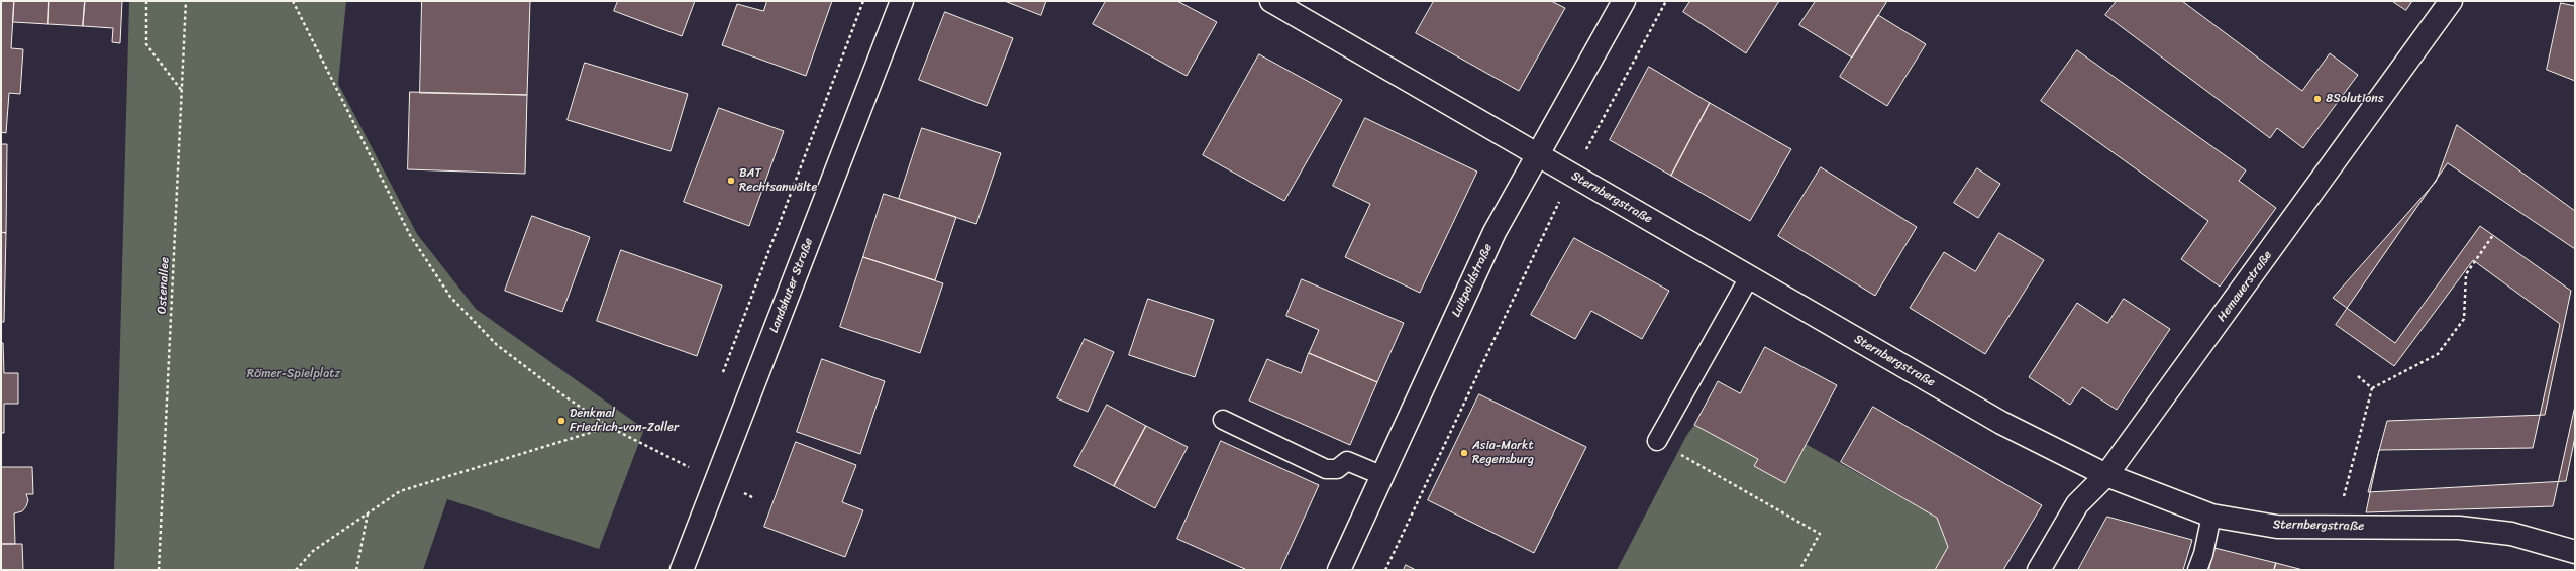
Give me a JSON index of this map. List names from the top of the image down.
{
  "streets": {
    "street": [
      "Sternbergstraße",
      "Luitpoldstraße",
      "Landshuter Straße",
      "Hemauerstraße"
    ],
    "path": ["Ostenallee"]
  },
  "crossings": [
    ["Sternbergstraße", "Luitpoldstraße"],
    ["Sternbergstraße", "Hemauerstraße"]
  ],
  "parks": ["Römer-Spielplatz"],
  "places": [
    "8Solutions",
    "BAT Rechtsanwälte",
    "Denkmal Friedrich-von-Zoller",
    "Asia-Markt Regensburg"
  ]
}
